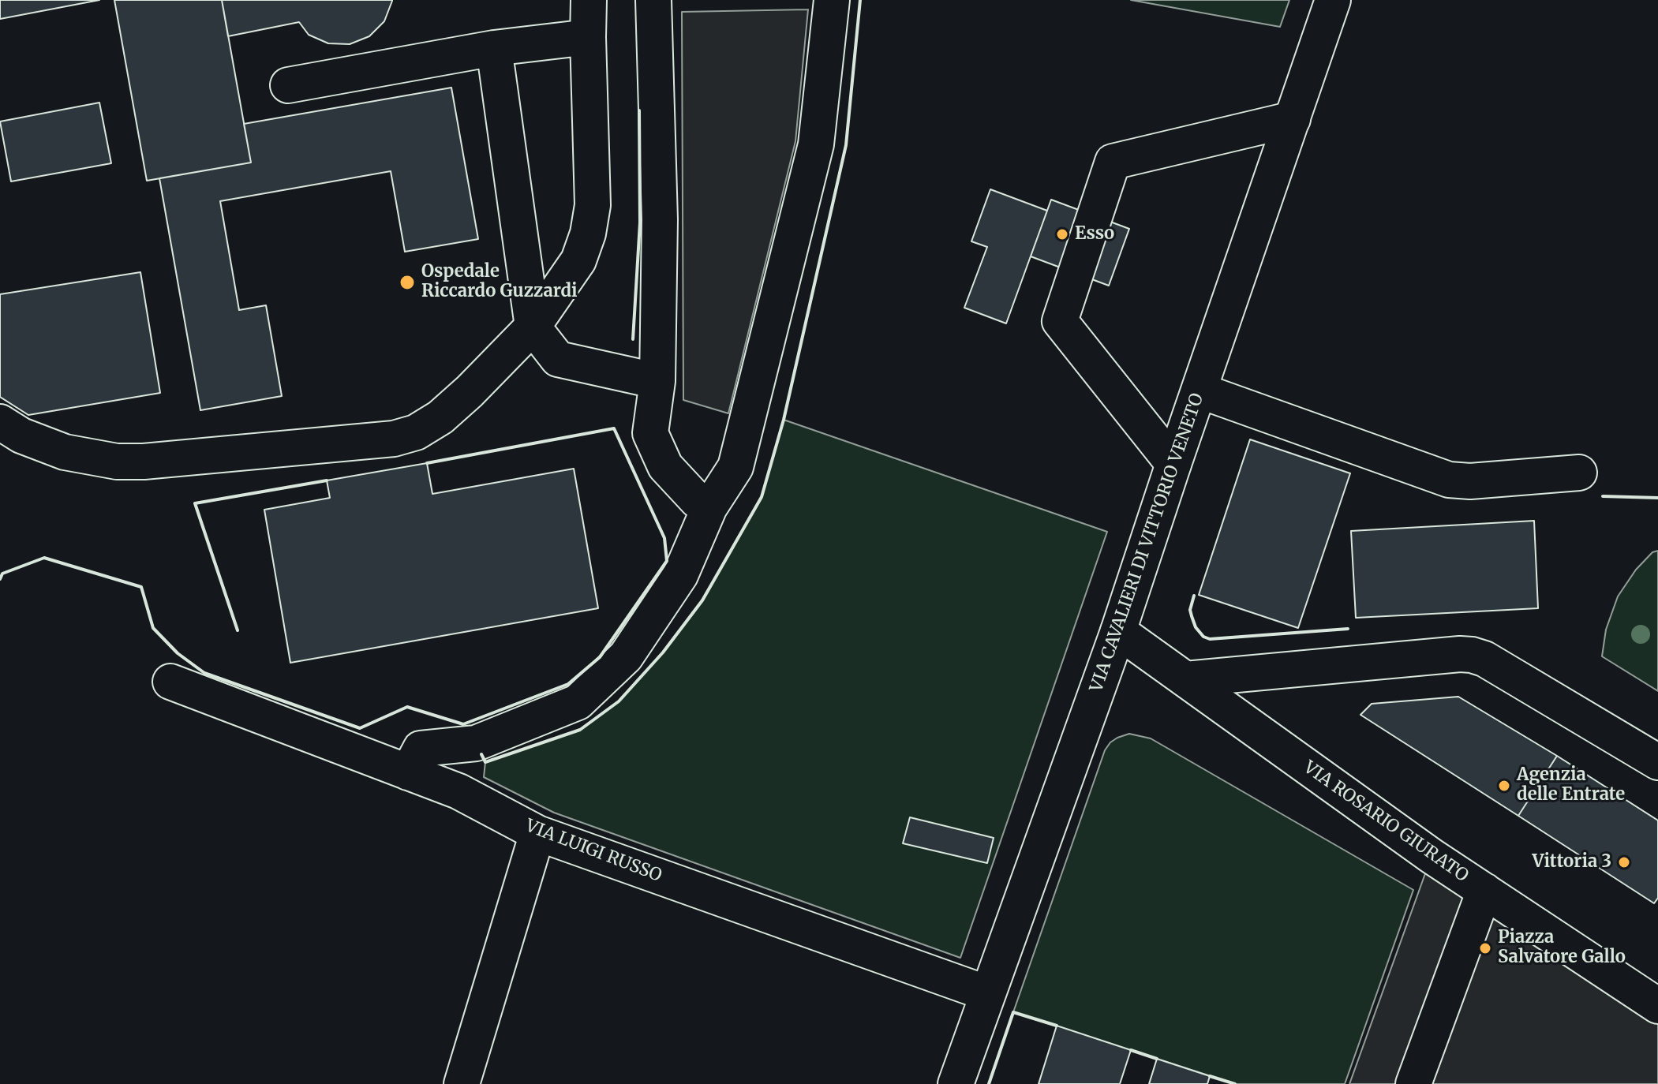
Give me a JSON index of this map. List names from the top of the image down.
{
  "streets": {
    "street": ["VIA CAVALIERI DI VITTORIO VENETO", "VIA ROSARIO GIURATO", "VIA LUIGI RUSSO"]
  },
  "crossings": [
    ["VIA CAVALIERI DI VITTORIO VENETO", "VIA ROSARIO GIURATO"],
    ["VIA CAVALIERI DI VITTORIO VENETO", "VIA LUIGI RUSSO"]
  ],
  "places": [
    "Esso",
    "Ospedale Riccardo Guzzardi",
    "Agenzia delle Entrate",
    "Vittoria 3",
    "Piazza Salvatore Gallo"
  ]
}
